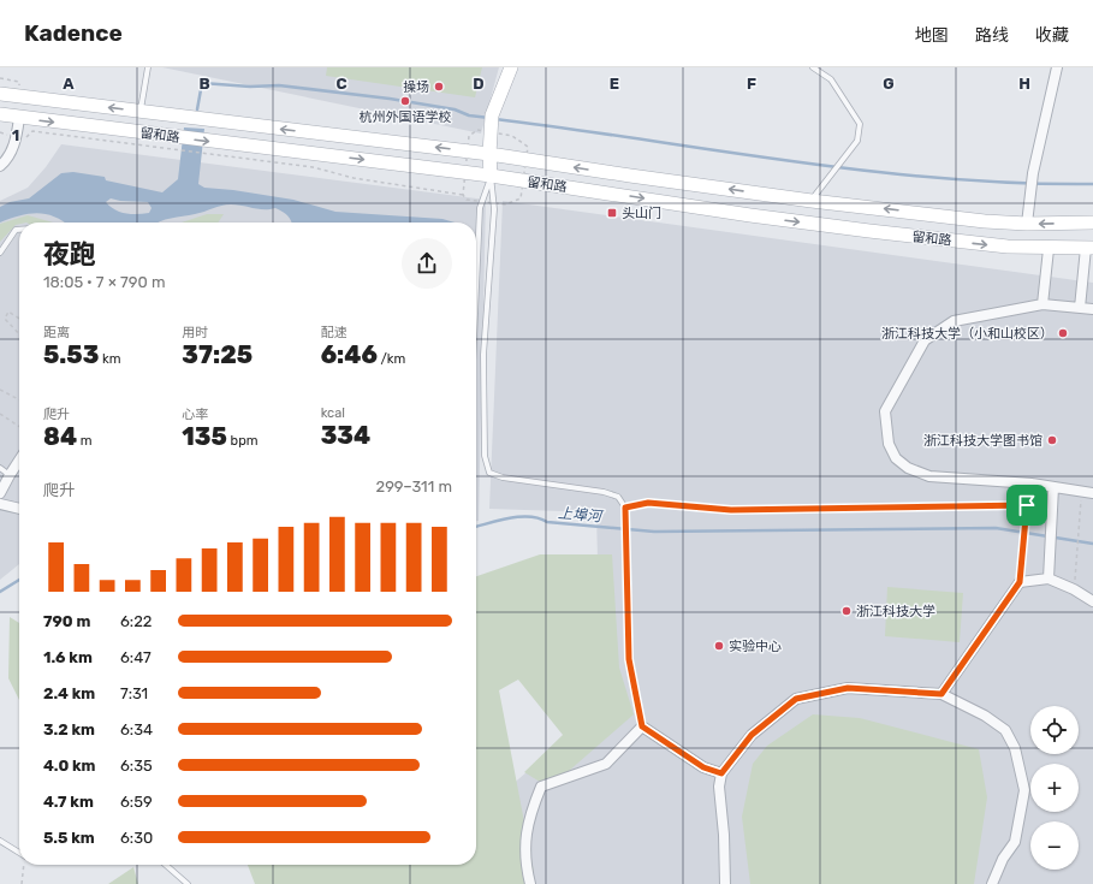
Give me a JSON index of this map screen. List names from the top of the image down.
{
  "streets": {
    "main road": ["留和路"]
  },
  "water": ["上埠河"],
  "places": {
    "other": [
      "操场",
      "杭州外国语学校",
      "浙江科技大学（小和山校区）",
      "浙江科技大学图书馆",
      "浙江科技大学",
      "实验中心"
    ],
    "transit": ["头山门"]
  },
  "page": {
    "header": "Kadence",
    "nav": ["地图", "路线", "收藏"],
    "heading": ["夜跑", "18:05 · 7 × 790 m"],
    "stats": [
      ["距离", "5.53 km"],
      ["用时", "37:25"],
      ["配速", "6:46 /km"],
      ["爬升", "84 m"],
      ["心率", "135 bpm"],
      ["kcal", "334"]
    ],
    "chart": ["爬升", "299–311 m"],
    "list": [
      {
        "name": "790 m",
        "note": "6:22"
      },
      {
        "name": "1.6 km",
        "note": "6:47"
      },
      {
        "name": "2.4 km",
        "note": "7:31"
      },
      {
        "name": "3.2 km",
        "note": "6:34"
      },
      {
        "name": "4.0 km",
        "note": "6:35"
      },
      {
        "name": "4.7 km",
        "note": "6:59"
      },
      {
        "name": "5.5 km",
        "note": "6:30"
      }
    ],
    "map_buttons": ["+", "−"]
  },
  "grid": {
    "columns": [
      "A",
      "B",
      "C",
      "D",
      "E",
      "F",
      "G",
      "H"
    ],
    "rows": ["1"]
  }
}
